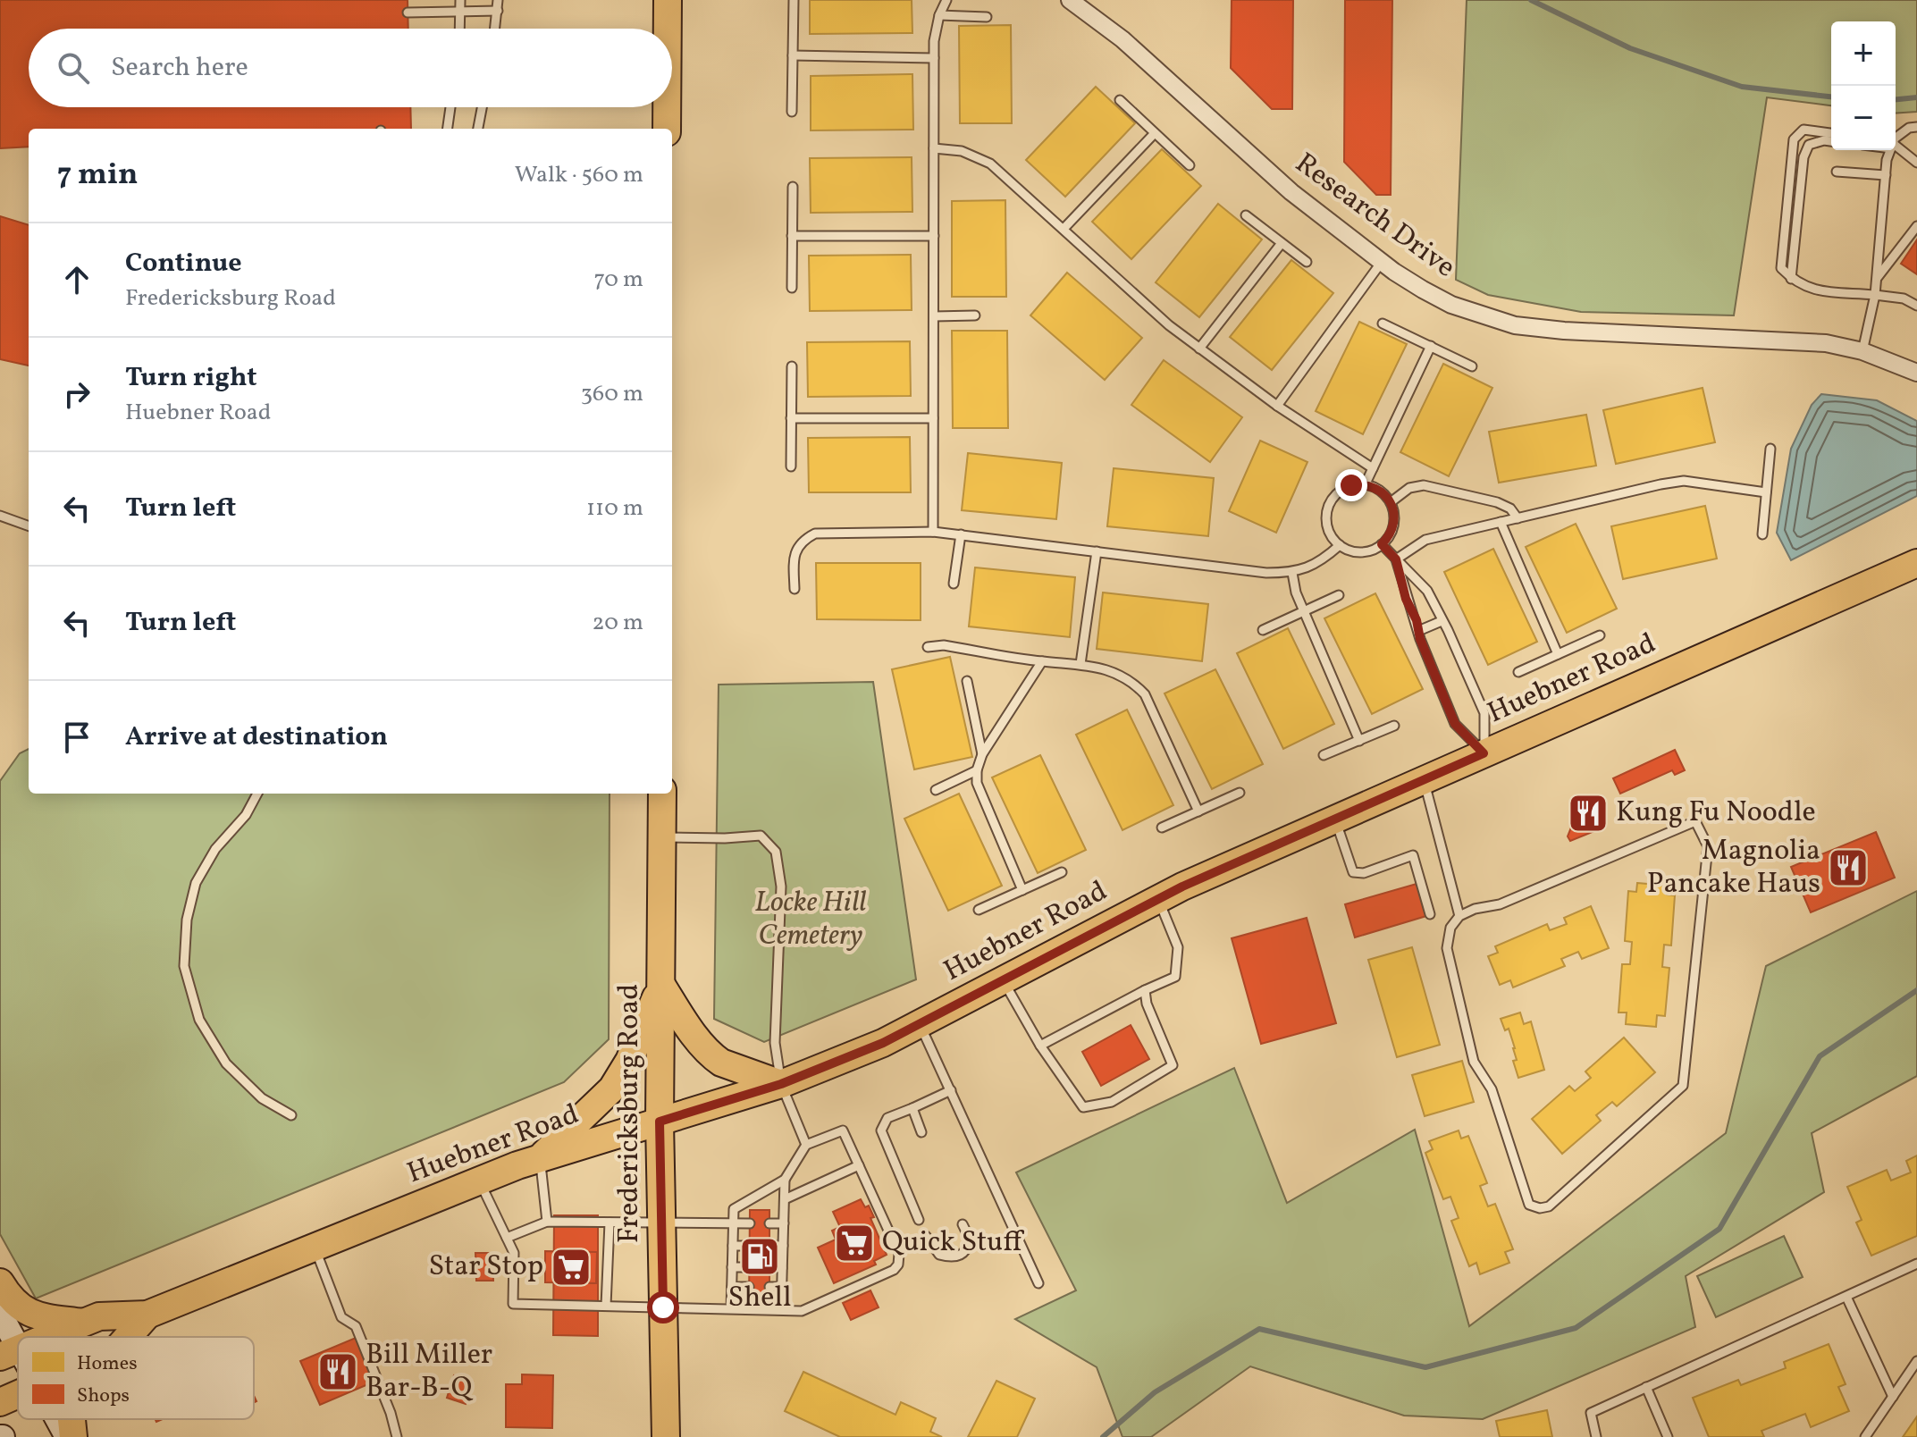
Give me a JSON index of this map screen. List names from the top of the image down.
{
  "streets": {
    "main road": ["Huebner Road", "Fredericksburg Road"],
    "street": ["Research Drive"]
  },
  "crossings": [
    ["Huebner Road", "Fredericksburg Road"]
  ],
  "parks": ["Locke Hill Cemetery"],
  "places": {
    "restaurant": ["Kung Fu Noodle", "Magnolia Pancake Haus", "Bill Miller Bar-B-Q"],
    "supermarket": ["Quick Stuff", "Star Stop"],
    "fuel station": ["Shell"]
  },
  "legend": ["Homes", "Shops"],
  "page": {
    "map_buttons": ["+", "−"],
    "search": "Search here",
    "heading": ["7 min", "Walk · 560 m"],
    "list": [
      ["Continue", "Fredericksburg Road", "70 m"],
      ["Turn right", "Huebner Road", "360 m"],
      ["Turn left", "110 m"],
      ["Turn left", "20 m"],
      "Arrive at destination"
    ]
  }
}
